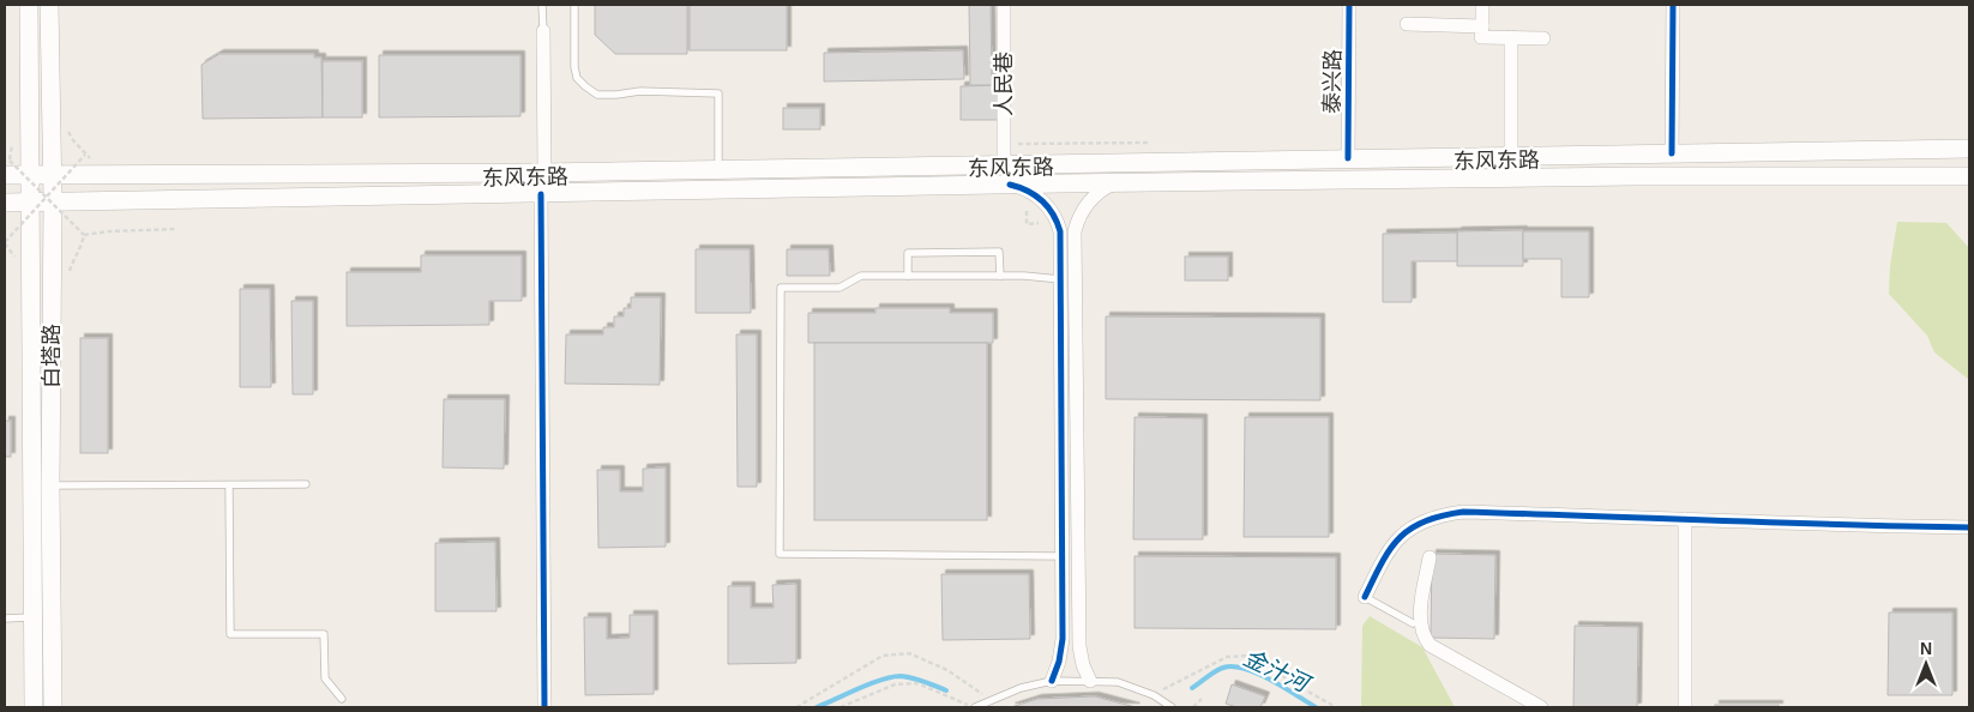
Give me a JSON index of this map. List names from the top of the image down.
{
  "streets": {
    "main road": ["东风东路", "白塔路"],
    "street": ["泰兴路", "人民巷"]
  },
  "crossings": [
    ["泰兴路", "东风东路"],
    ["人民巷", "东风东路"],
    ["东风东路", "白塔路"]
  ],
  "water": ["金汁河"],
  "north": "top"
}
